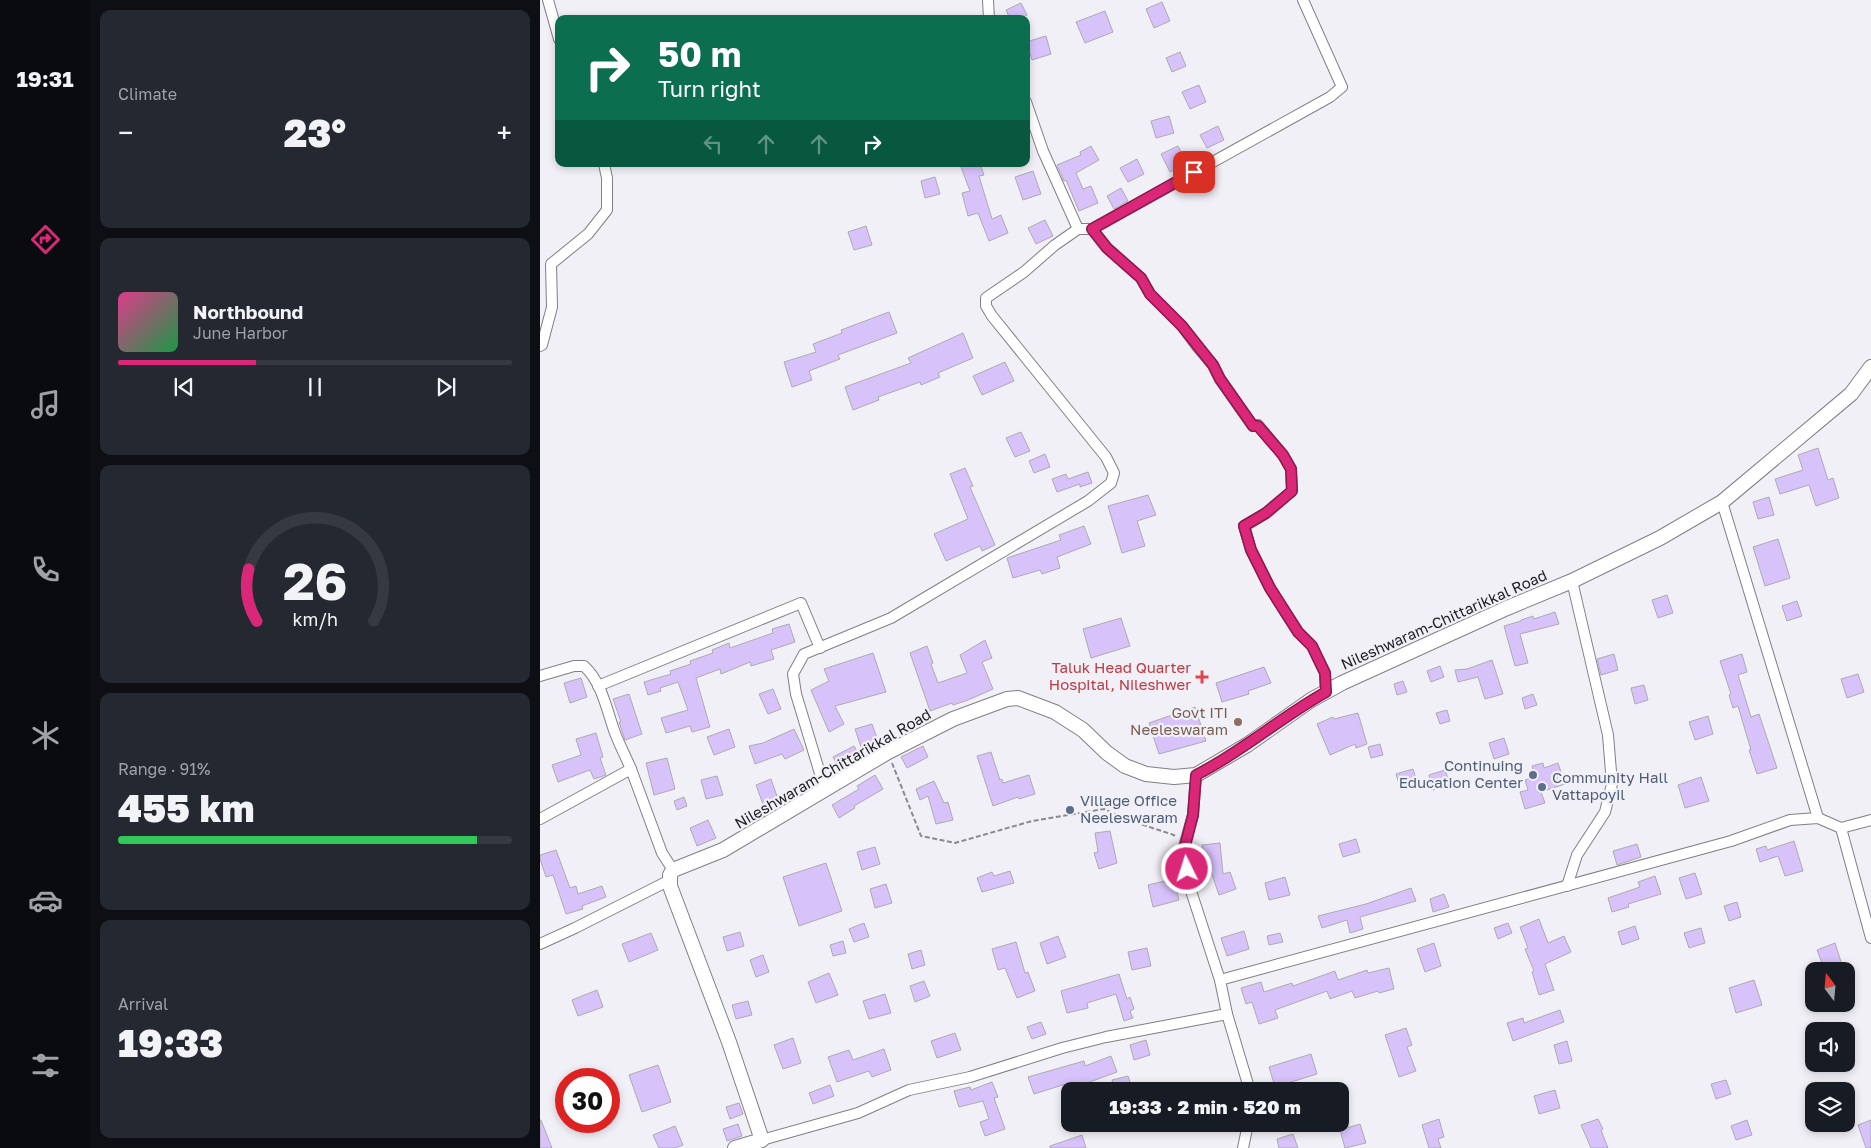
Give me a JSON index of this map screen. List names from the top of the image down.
{
  "streets": {
    "main road": ["Nileshwaram-Chittarikkal Road"]
  },
  "places": {
    "health": ["Taluk Head Quarter Hospital, Nileshwer"],
    "other": [
      "Govt ITI Neeleswaram",
      "Continuing Education Center",
      "Community Hall Vattapoyil",
      "Village Office Neeleswaram"
    ]
  },
  "north": "top",
  "page": {
    "tabs": "19:31",
    "tile": [
      "Climate",
      ["Range · 91%", "455 km"],
      ["Arrival", "19:33"]
    ],
    "turn": ["50 m", "Turn right"],
    "heat": ["−", "23°", "+"],
    "song": ["Northbound", "June Harbor"],
    "limit": "30",
    "trip": "19:33 · 2 min · 520 m",
    "gauge": ["26", "km/h"]
  }
}
